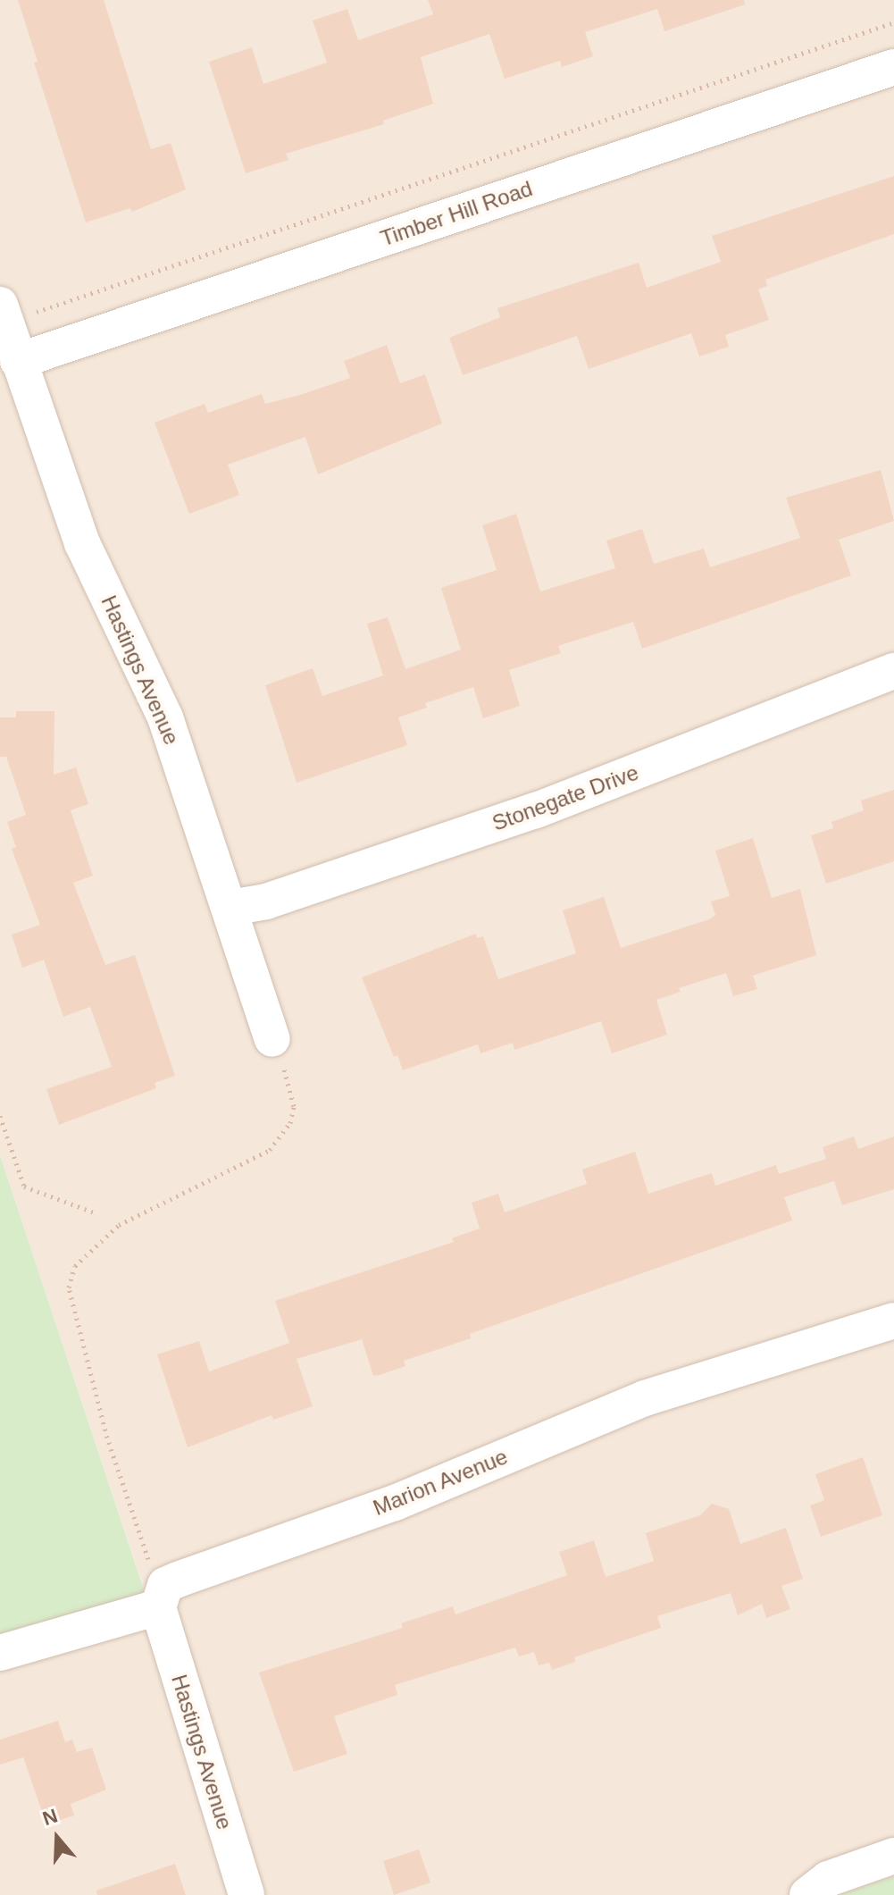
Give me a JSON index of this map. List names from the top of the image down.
{
  "streets": {
    "street": [
      "Timber Hill Road",
      "Hastings Avenue",
      "Stonegate Drive",
      "Marion Avenue"
    ]
  },
  "crossings": [
    ["Timber Hill Road", "Hastings Avenue"],
    ["Hastings Avenue", "Stonegate Drive"],
    ["Hastings Avenue", "Marion Avenue"]
  ],
  "north": "top"
}
